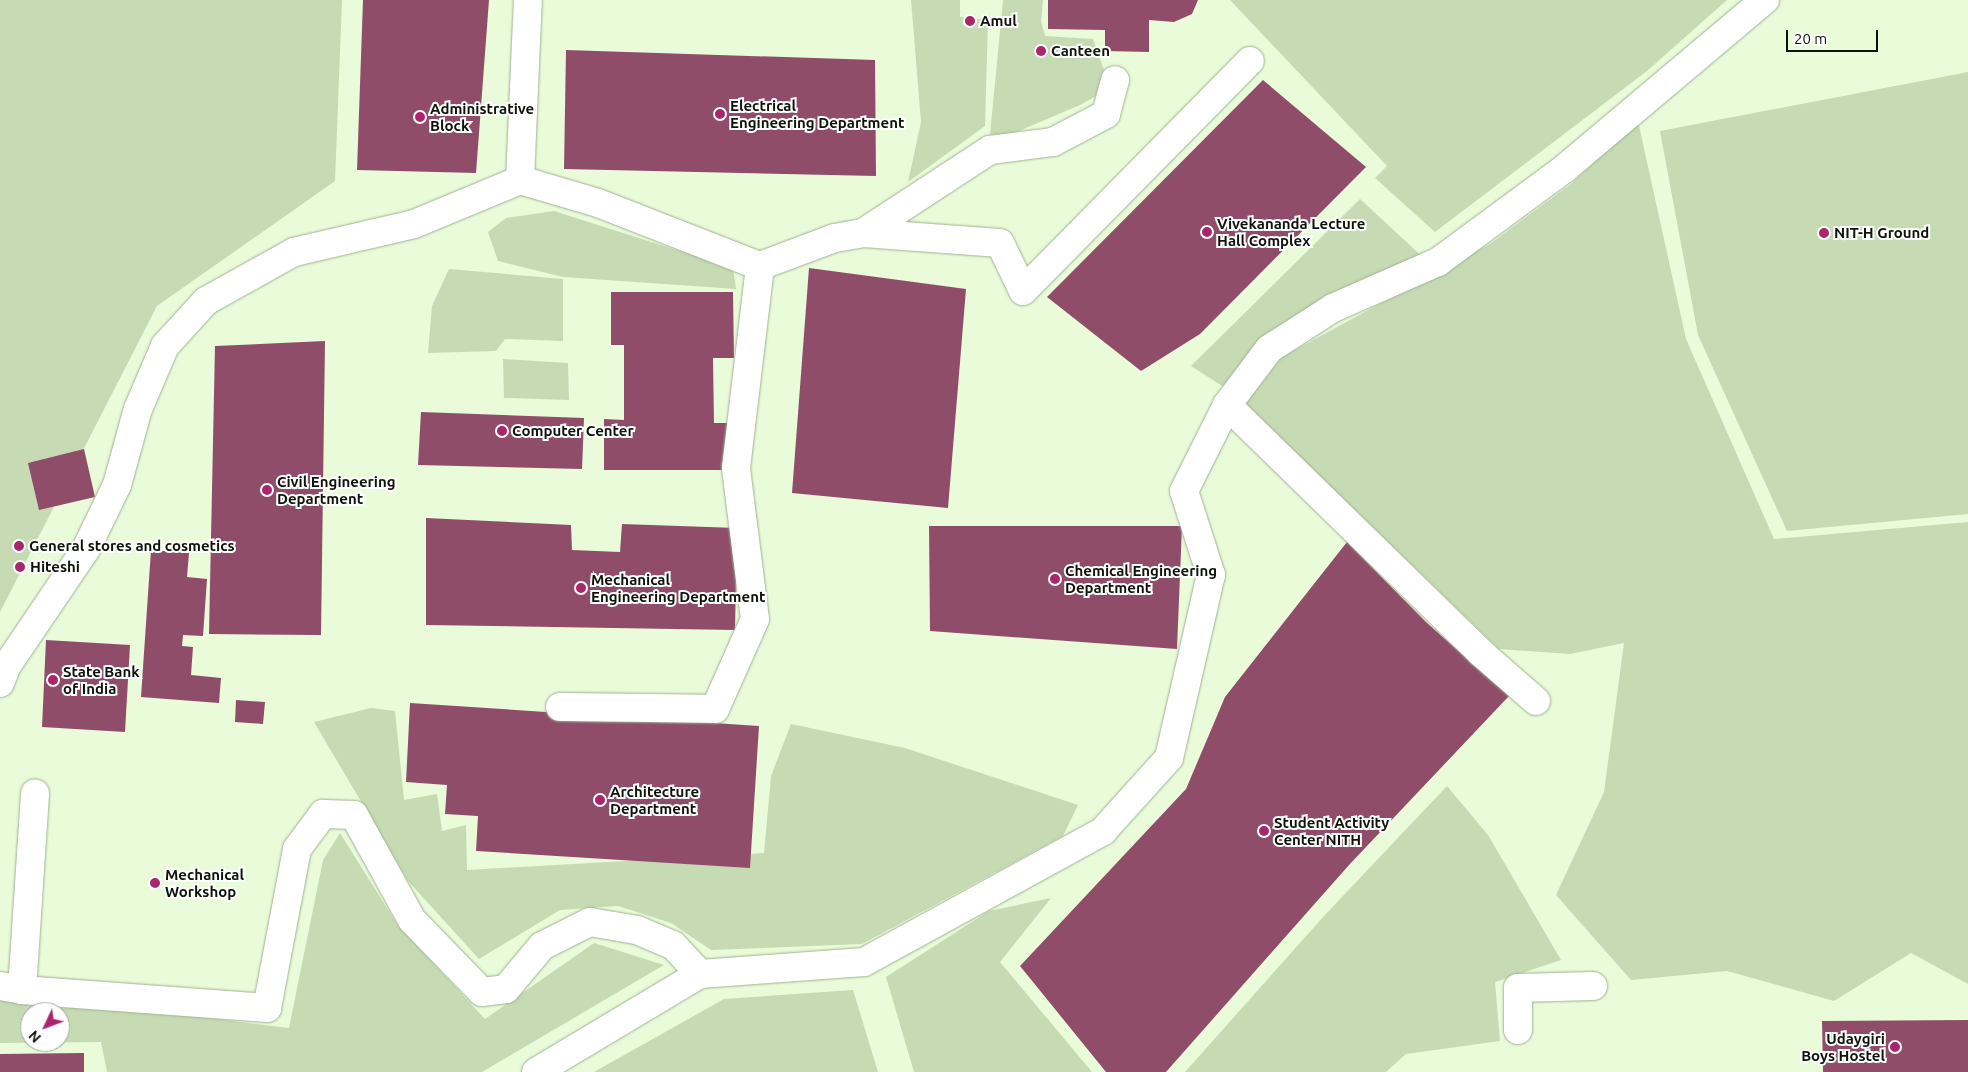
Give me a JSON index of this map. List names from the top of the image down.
{
  "places": [
    "Amul",
    "Canteen",
    "Electrical Engineering Department",
    "Administrative Block",
    "Vivekananda Lecture Hall Complex",
    "NIT-H Ground",
    "Computer Center",
    "Civil Engineering Department",
    "General stores and cosmetics",
    "Hiteshi",
    "Chemical Engineering Department",
    "Mechanical Engineering Department",
    "State Bank of India",
    "Architecture Department",
    "Student Activity Center NITH",
    "Mechanical Workshop",
    "Udaygiri Boys Hostel"
  ],
  "scale_bar": "20 m",
  "north": "bottom left"
}
